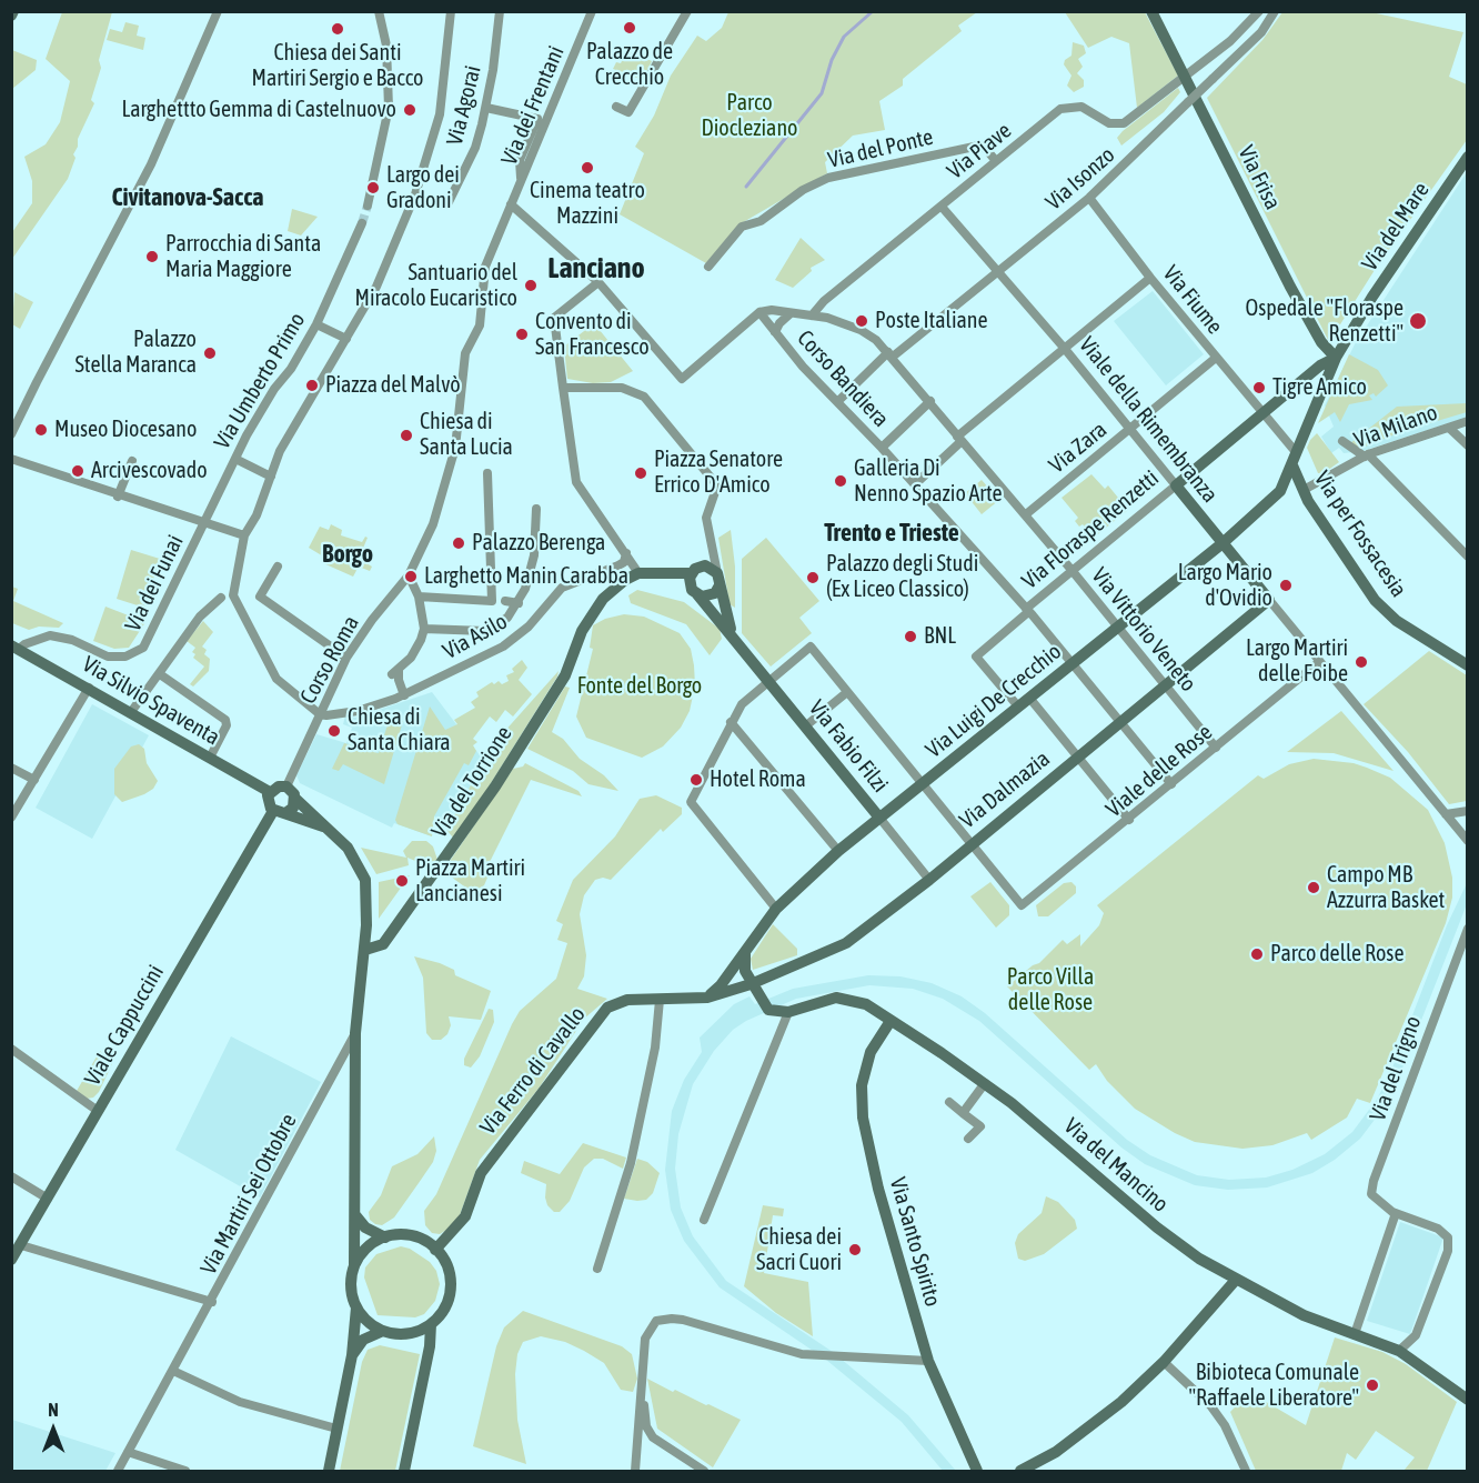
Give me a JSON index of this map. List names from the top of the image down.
{
  "streets": {
    "street": [
      "Via Agorai",
      "Via dei Frentani",
      "Via del Ponte",
      "Via Piave",
      "Via Frisa",
      "Via Isonzo",
      "Via del Mare",
      "Via Fiume",
      "Corso Bandiera",
      "Via Umberto Primo",
      "Viale della Rimembranza",
      "Via Milano",
      "Via Zara",
      "Via Floraspe Renzetti",
      "Via per Fossacesia",
      "Via dei Funai",
      "Via Vittorio Veneto",
      "Via Asilo",
      "Corso Roma",
      "Via Silvio Spaventa",
      "Via Luigi De Crecchio",
      "Via Fabio Filzi",
      "Viale delle Rose",
      "Via del Torrione",
      "Via Dalmazia",
      "Viale Cappuccini",
      "Via del Trigno",
      "Via Ferro di Cavallo",
      "Via del Mancino",
      "Via Martiri Sei Ottobre",
      "Via Santo Spirito"
    ]
  },
  "crossings": [
    ["Via dei Frentani", "Corso Roma"],
    ["Via del Ponte", "Via Piave"],
    ["Via Piave", "Via Frisa"],
    ["Via Piave", "Viale della Rimembranza"],
    ["Via Piave", "Via Vittorio Veneto"],
    ["Via Frisa", "Via del Mare"],
    ["Via Frisa", "Via Floraspe Renzetti"],
    ["Via Isonzo", "Via Fiume"],
    ["Via Isonzo", "Corso Bandiera"],
    ["Via Isonzo", "Viale della Rimembranza"],
    ["Via Isonzo", "Via Vittorio Veneto"],
    ["Via del Mare", "Via Fiume"],
    ["Via del Mare", "Via Floraspe Renzetti"],
    ["Via del Mare", "Via per Fossacesia"],
    ["Via del Mare", "Via Luigi De Crecchio"],
    ["Via Fiume", "Via Zara"],
    ["Via Fiume", "Via Floraspe Renzetti"],
    ["Corso Bandiera", "Via Floraspe Renzetti"],
    ["Corso Bandiera", "Via Vittorio Veneto"],
    ["Corso Bandiera", "Via Luigi De Crecchio"],
    ["Corso Bandiera", "Viale delle Rose"],
    ["Corso Bandiera", "Via Dalmazia"],
    ["Via Umberto Primo", "Via dei Funai"],
    ["Viale della Rimembranza", "Via Zara"],
    ["Viale della Rimembranza", "Via Floraspe Renzetti"],
    ["Viale della Rimembranza", "Via Luigi De Crecchio"],
    ["Viale della Rimembranza", "Viale delle Rose"],
    ["Viale della Rimembranza", "Via Dalmazia"],
    ["Via Milano", "Via per Fossacesia"],
    ["Via Zara", "Via Vittorio Veneto"],
    ["Via Floraspe Renzetti", "Via Vittorio Veneto"],
    ["Via Floraspe Renzetti", "Via Luigi De Crecchio"],
    ["Via per Fossacesia", "Via Luigi De Crecchio"],
    ["Via dei Funai", "Via Silvio Spaventa"],
    ["Via Vittorio Veneto", "Via Luigi De Crecchio"],
    ["Via Vittorio Veneto", "Viale delle Rose"],
    ["Via Vittorio Veneto", "Via Dalmazia"],
    ["Via Asilo", "Corso Roma"],
    ["Corso Roma", "Via Silvio Spaventa"],
    ["Corso Roma", "Viale Cappuccini"],
    ["Via Silvio Spaventa", "Viale Cappuccini"],
    ["Via Luigi De Crecchio", "Via Fabio Filzi"],
    ["Via Luigi De Crecchio", "Via Ferro di Cavallo"],
    ["Via Fabio Filzi", "Via Dalmazia"],
    ["Viale delle Rose", "Via Dalmazia"],
    ["Via Dalmazia", "Via Ferro di Cavallo"],
    ["Via del Mancino", "Via Santo Spirito"]
  ],
  "districts": [
    "Civitanova-Sacca",
    "Lanciano",
    "Trento e Trieste",
    "Borgo"
  ],
  "parks": ["Parco Diocleziano", "Fonte del Borgo", "Parco Villa delle Rose"],
  "places": [
    "Palazzo de Crecchio",
    "Chiesa dei Santi Martiri Sergio e Bacco",
    "Larghettto Gemma di Castelnuovo",
    "Cinema teatro Mazzini",
    "Largo dei Gradoni",
    "Parrocchia di Santa Maria Maggiore",
    "Santuario del Miracolo Eucaristico",
    "Poste Italiane",
    "Ospedale \"Floraspe Renzetti\"",
    "Convento di San Francesco",
    "Palazzo Stella Maranca",
    "Piazza del Malvò",
    "Tigre Amico",
    "Museo Diocesano",
    "Chiesa di Santa Lucia",
    "Arcivescovado",
    "Piazza Senatore Errico D'Amico",
    "Galleria Di Nenno Spazio Arte",
    "Palazzo Berenga",
    "Larghetto Manin Carabba",
    "Palazzo degli Studi (Ex Liceo Classico)",
    "Largo Mario d'Ovidio",
    "BNL",
    "Largo Martiri delle Foibe",
    "Chiesa di Santa Chiara",
    "Hotel Roma",
    "Piazza Martiri Lancianesi",
    "Campo MB Azzurra Basket",
    "Parco delle Rose",
    "Chiesa dei Sacri Cuori",
    "Bibioteca Comunale \"Raffaele Liberatore\""
  ],
  "north": "top"
}
